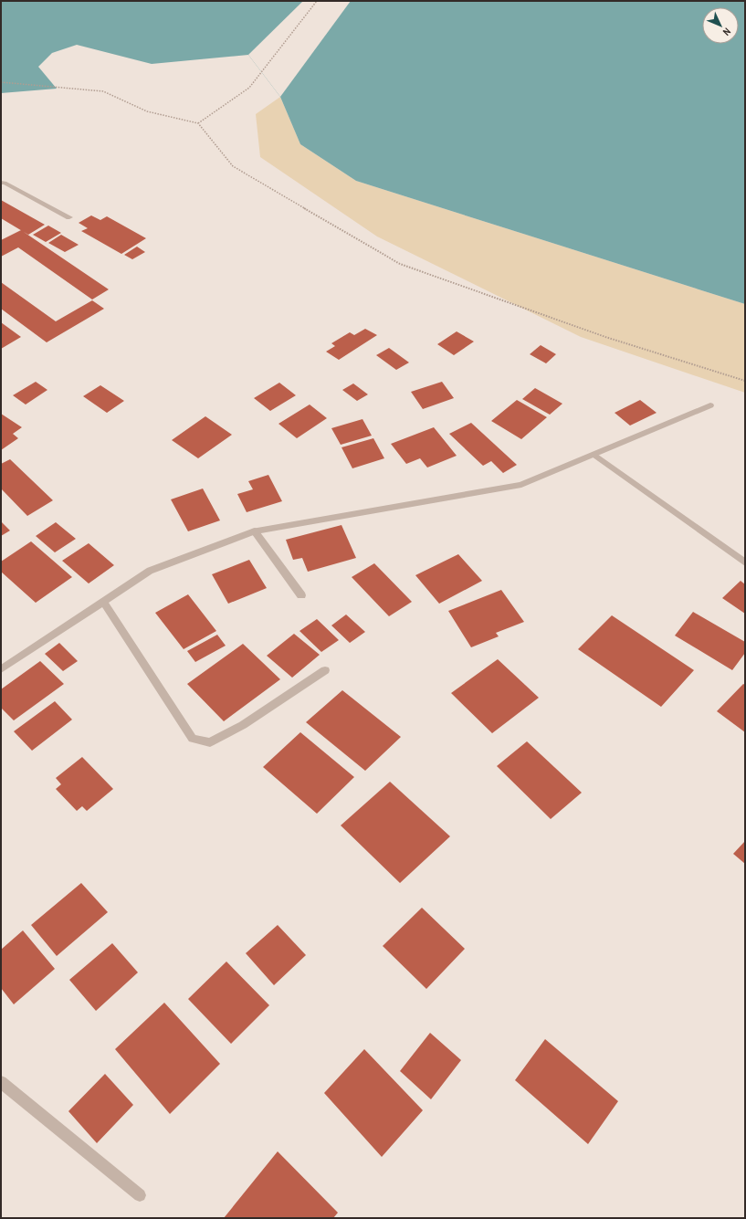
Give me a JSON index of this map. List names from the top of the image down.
{
  "north": "bottom right"
}
